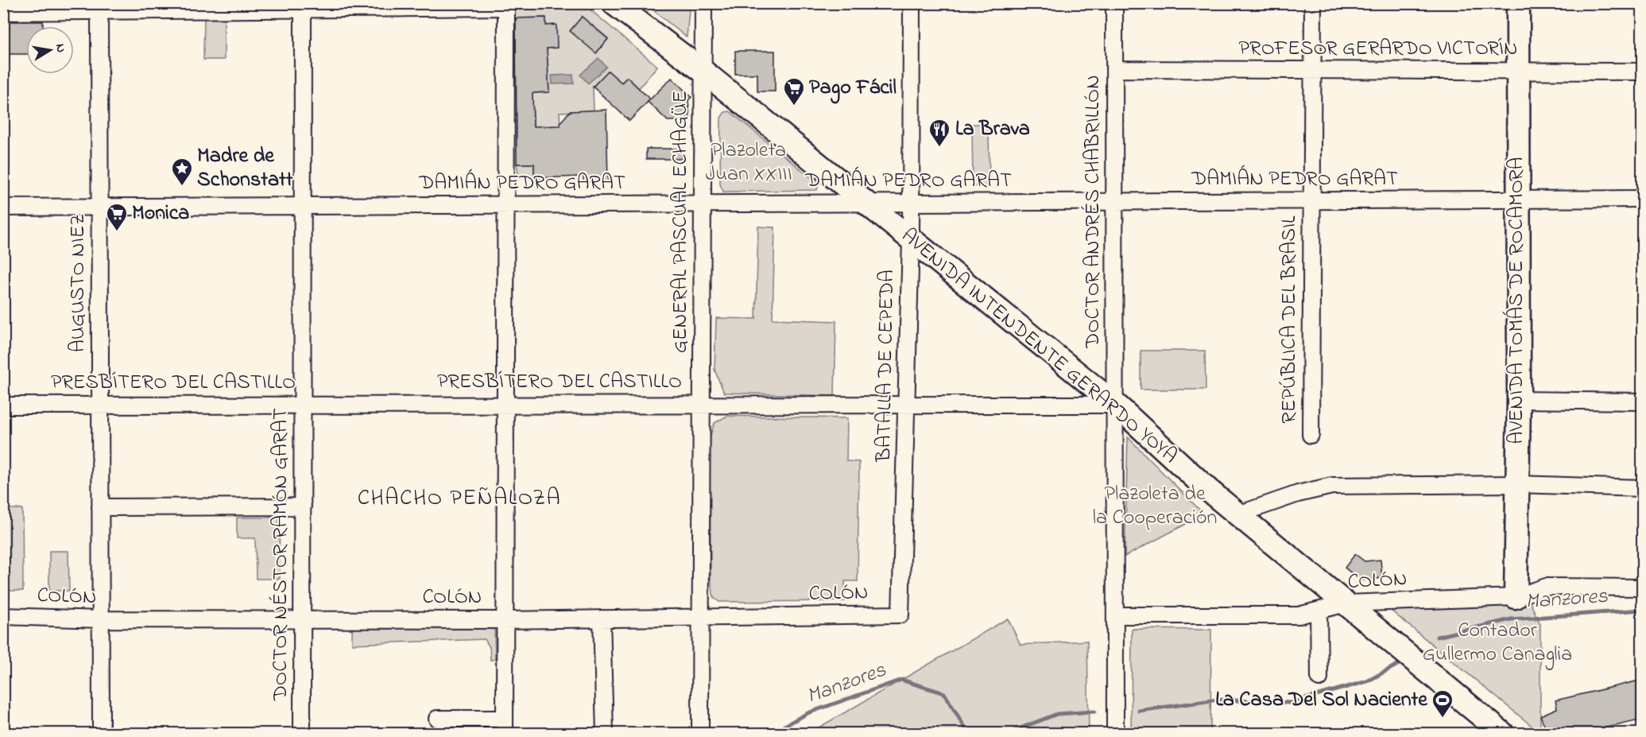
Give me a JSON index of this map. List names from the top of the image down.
{
  "streets": {
    "main road": ["AVENIDA TOMÁS DE ROCAMORA", "AVENIDA INTENDENTE GERARDO YOYA"],
    "street": [
      "PROFESOR GERARDO VICTORÍN",
      "DAMIÁN PEDRO GARAT",
      "DOCTOR ANDRÉS CHABRILLÓN",
      "GENERAL PASCUAL ECHAGÜE",
      "AUGUSTO NIEZ",
      "REPÚBLICA DEL BRASIL",
      "BATALLA DE CEPEDA",
      "PRESBÍTERO DEL CASTILLO",
      "DOCTOR NÉSTOR RAMÓN GARAT",
      "COLÓN"
    ]
  },
  "crossings": [
    ["PROFESOR GERARDO VICTORÍN", "DOCTOR ANDRÉS CHABRILLÓN"],
    ["PROFESOR GERARDO VICTORÍN", "AVENIDA TOMÁS DE ROCAMORA"],
    ["PROFESOR GERARDO VICTORÍN", "REPÚBLICA DEL BRASIL"],
    ["DAMIÁN PEDRO GARAT", "DOCTOR ANDRÉS CHABRILLÓN"],
    ["DAMIÁN PEDRO GARAT", "GENERAL PASCUAL ECHAGÜE"],
    ["DAMIÁN PEDRO GARAT", "AUGUSTO NIEZ"],
    ["DAMIÁN PEDRO GARAT", "AVENIDA TOMÁS DE ROCAMORA"],
    ["DAMIÁN PEDRO GARAT", "REPÚBLICA DEL BRASIL"],
    ["DAMIÁN PEDRO GARAT", "AVENIDA INTENDENTE GERARDO YOYA"],
    ["DAMIÁN PEDRO GARAT", "BATALLA DE CEPEDA"],
    ["DAMIÁN PEDRO GARAT", "DOCTOR NÉSTOR RAMÓN GARAT"],
    ["DOCTOR ANDRÉS CHABRILLÓN", "AVENIDA INTENDENTE GERARDO YOYA"],
    ["DOCTOR ANDRÉS CHABRILLÓN", "PRESBÍTERO DEL CASTILLO"],
    ["DOCTOR ANDRÉS CHABRILLÓN", "COLÓN"],
    ["GENERAL PASCUAL ECHAGÜE", "AVENIDA INTENDENTE GERARDO YOYA"],
    ["GENERAL PASCUAL ECHAGÜE", "PRESBÍTERO DEL CASTILLO"],
    ["GENERAL PASCUAL ECHAGÜE", "COLÓN"],
    ["AUGUSTO NIEZ", "PRESBÍTERO DEL CASTILLO"],
    ["AUGUSTO NIEZ", "COLÓN"],
    ["AVENIDA TOMÁS DE ROCAMORA", "COLÓN"],
    ["AVENIDA INTENDENTE GERARDO YOYA", "BATALLA DE CEPEDA"],
    ["AVENIDA INTENDENTE GERARDO YOYA", "PRESBÍTERO DEL CASTILLO"],
    ["AVENIDA INTENDENTE GERARDO YOYA", "COLÓN"],
    ["BATALLA DE CEPEDA", "PRESBÍTERO DEL CASTILLO"],
    ["BATALLA DE CEPEDA", "COLÓN"],
    ["PRESBÍTERO DEL CASTILLO", "DOCTOR NÉSTOR RAMÓN GARAT"],
    ["DOCTOR NÉSTOR RAMÓN GARAT", "COLÓN"]
  ],
  "districts": ["CHACHO PEÑALOZA"],
  "water": ["Manzores"],
  "parks": ["Plazoleta Juan XXIII", "Plazoleta de la Cooperación", "Contador Gullermo Canaglia"],
  "places": {
    "supermarket": ["Pago Fácil", "Monica"],
    "restaurant": ["La Brava"],
    "place": ["Madre de Schonstatt"],
    "sports": ["La Casa Del Sol Naciente"]
  },
  "north": "right"
}
